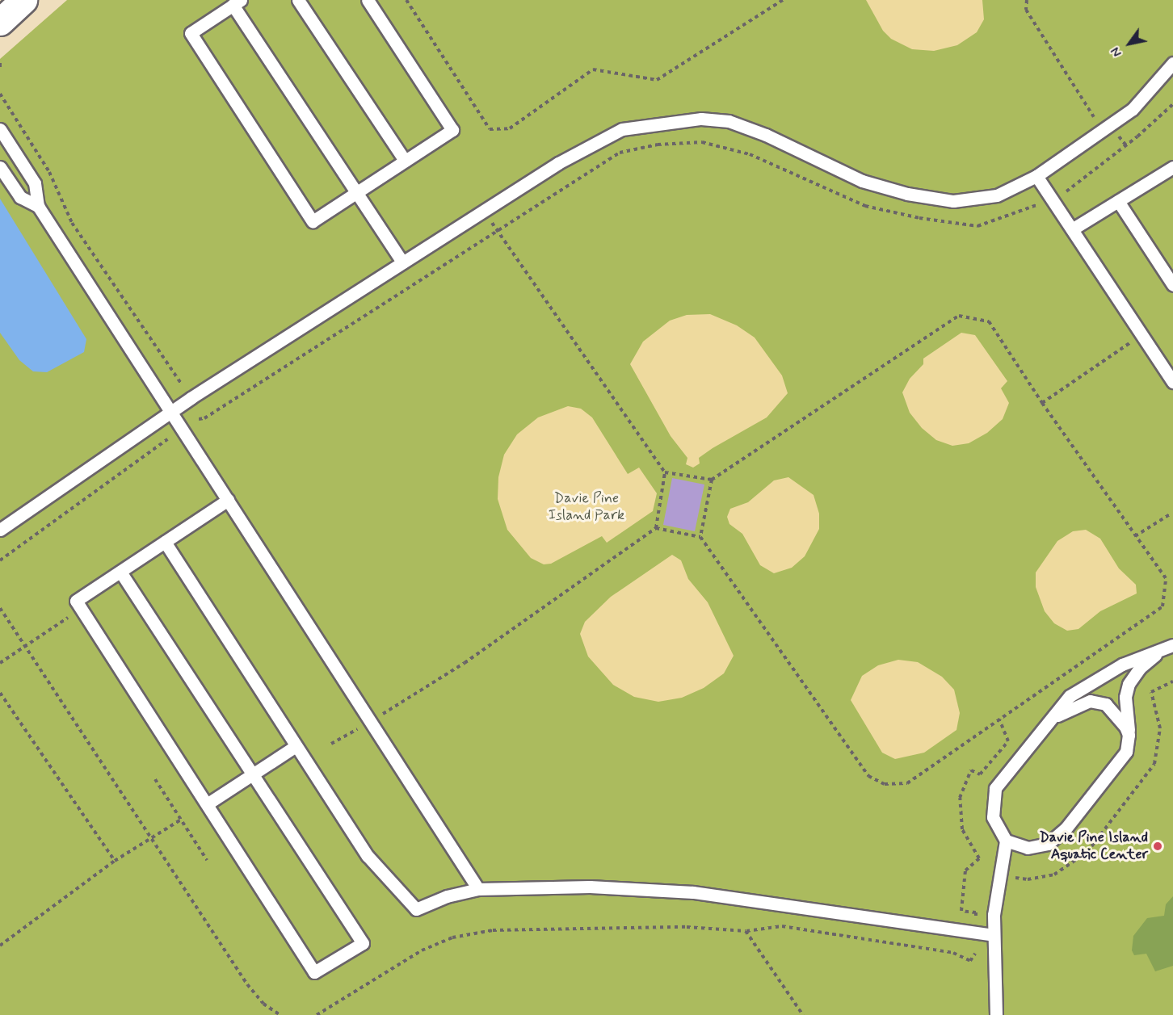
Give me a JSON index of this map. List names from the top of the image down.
{
  "parks": ["Davie Pine Island Park"],
  "places": ["Davie Pine Island Aquatic Center"],
  "north": "bottom left"
}
